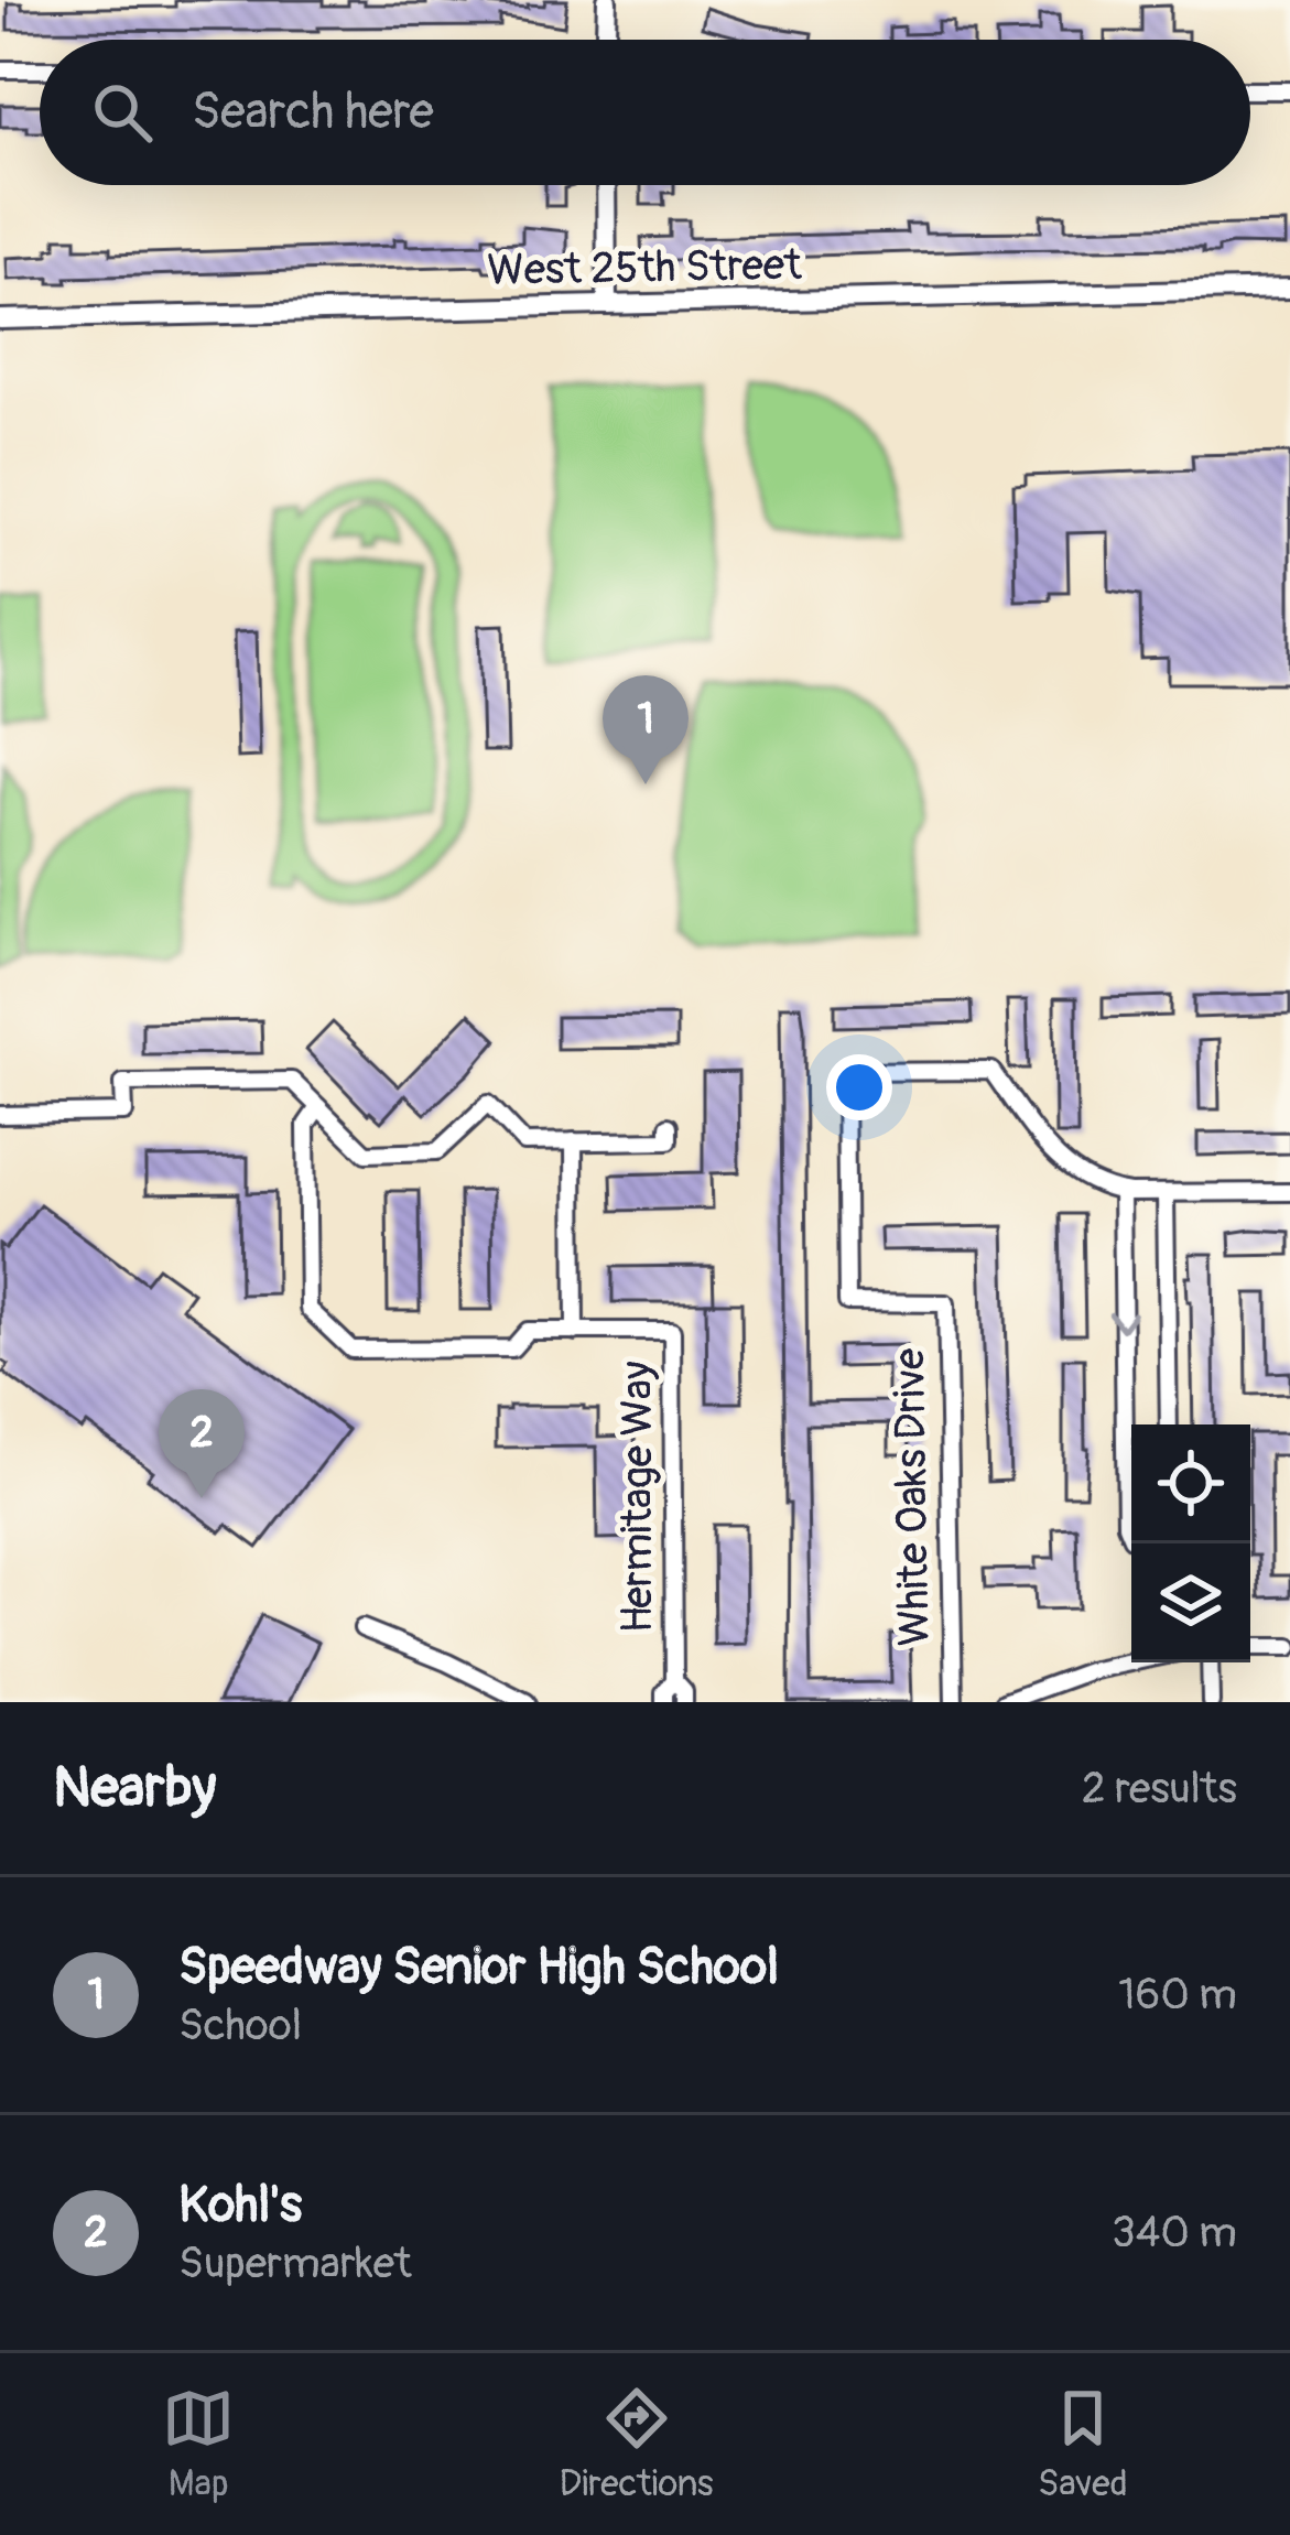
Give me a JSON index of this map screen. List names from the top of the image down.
{
  "streets": {
    "street": ["West 25th Street", "Hermitage Way", "White Oaks Drive"]
  },
  "page": {
    "search": "Search here",
    "pins": ["1", "2"],
    "heading": ["Nearby", "2 results"],
    "list": [
      {
        "mark": "1",
        "name": "Speedway Senior High School",
        "note": "School",
        "value": "160 m"
      },
      {
        "mark": "2",
        "name": "Kohl's",
        "note": "Supermarket",
        "value": "340 m"
      }
    ],
    "nav": ["Map", "Directions", "Saved"]
  }
}
